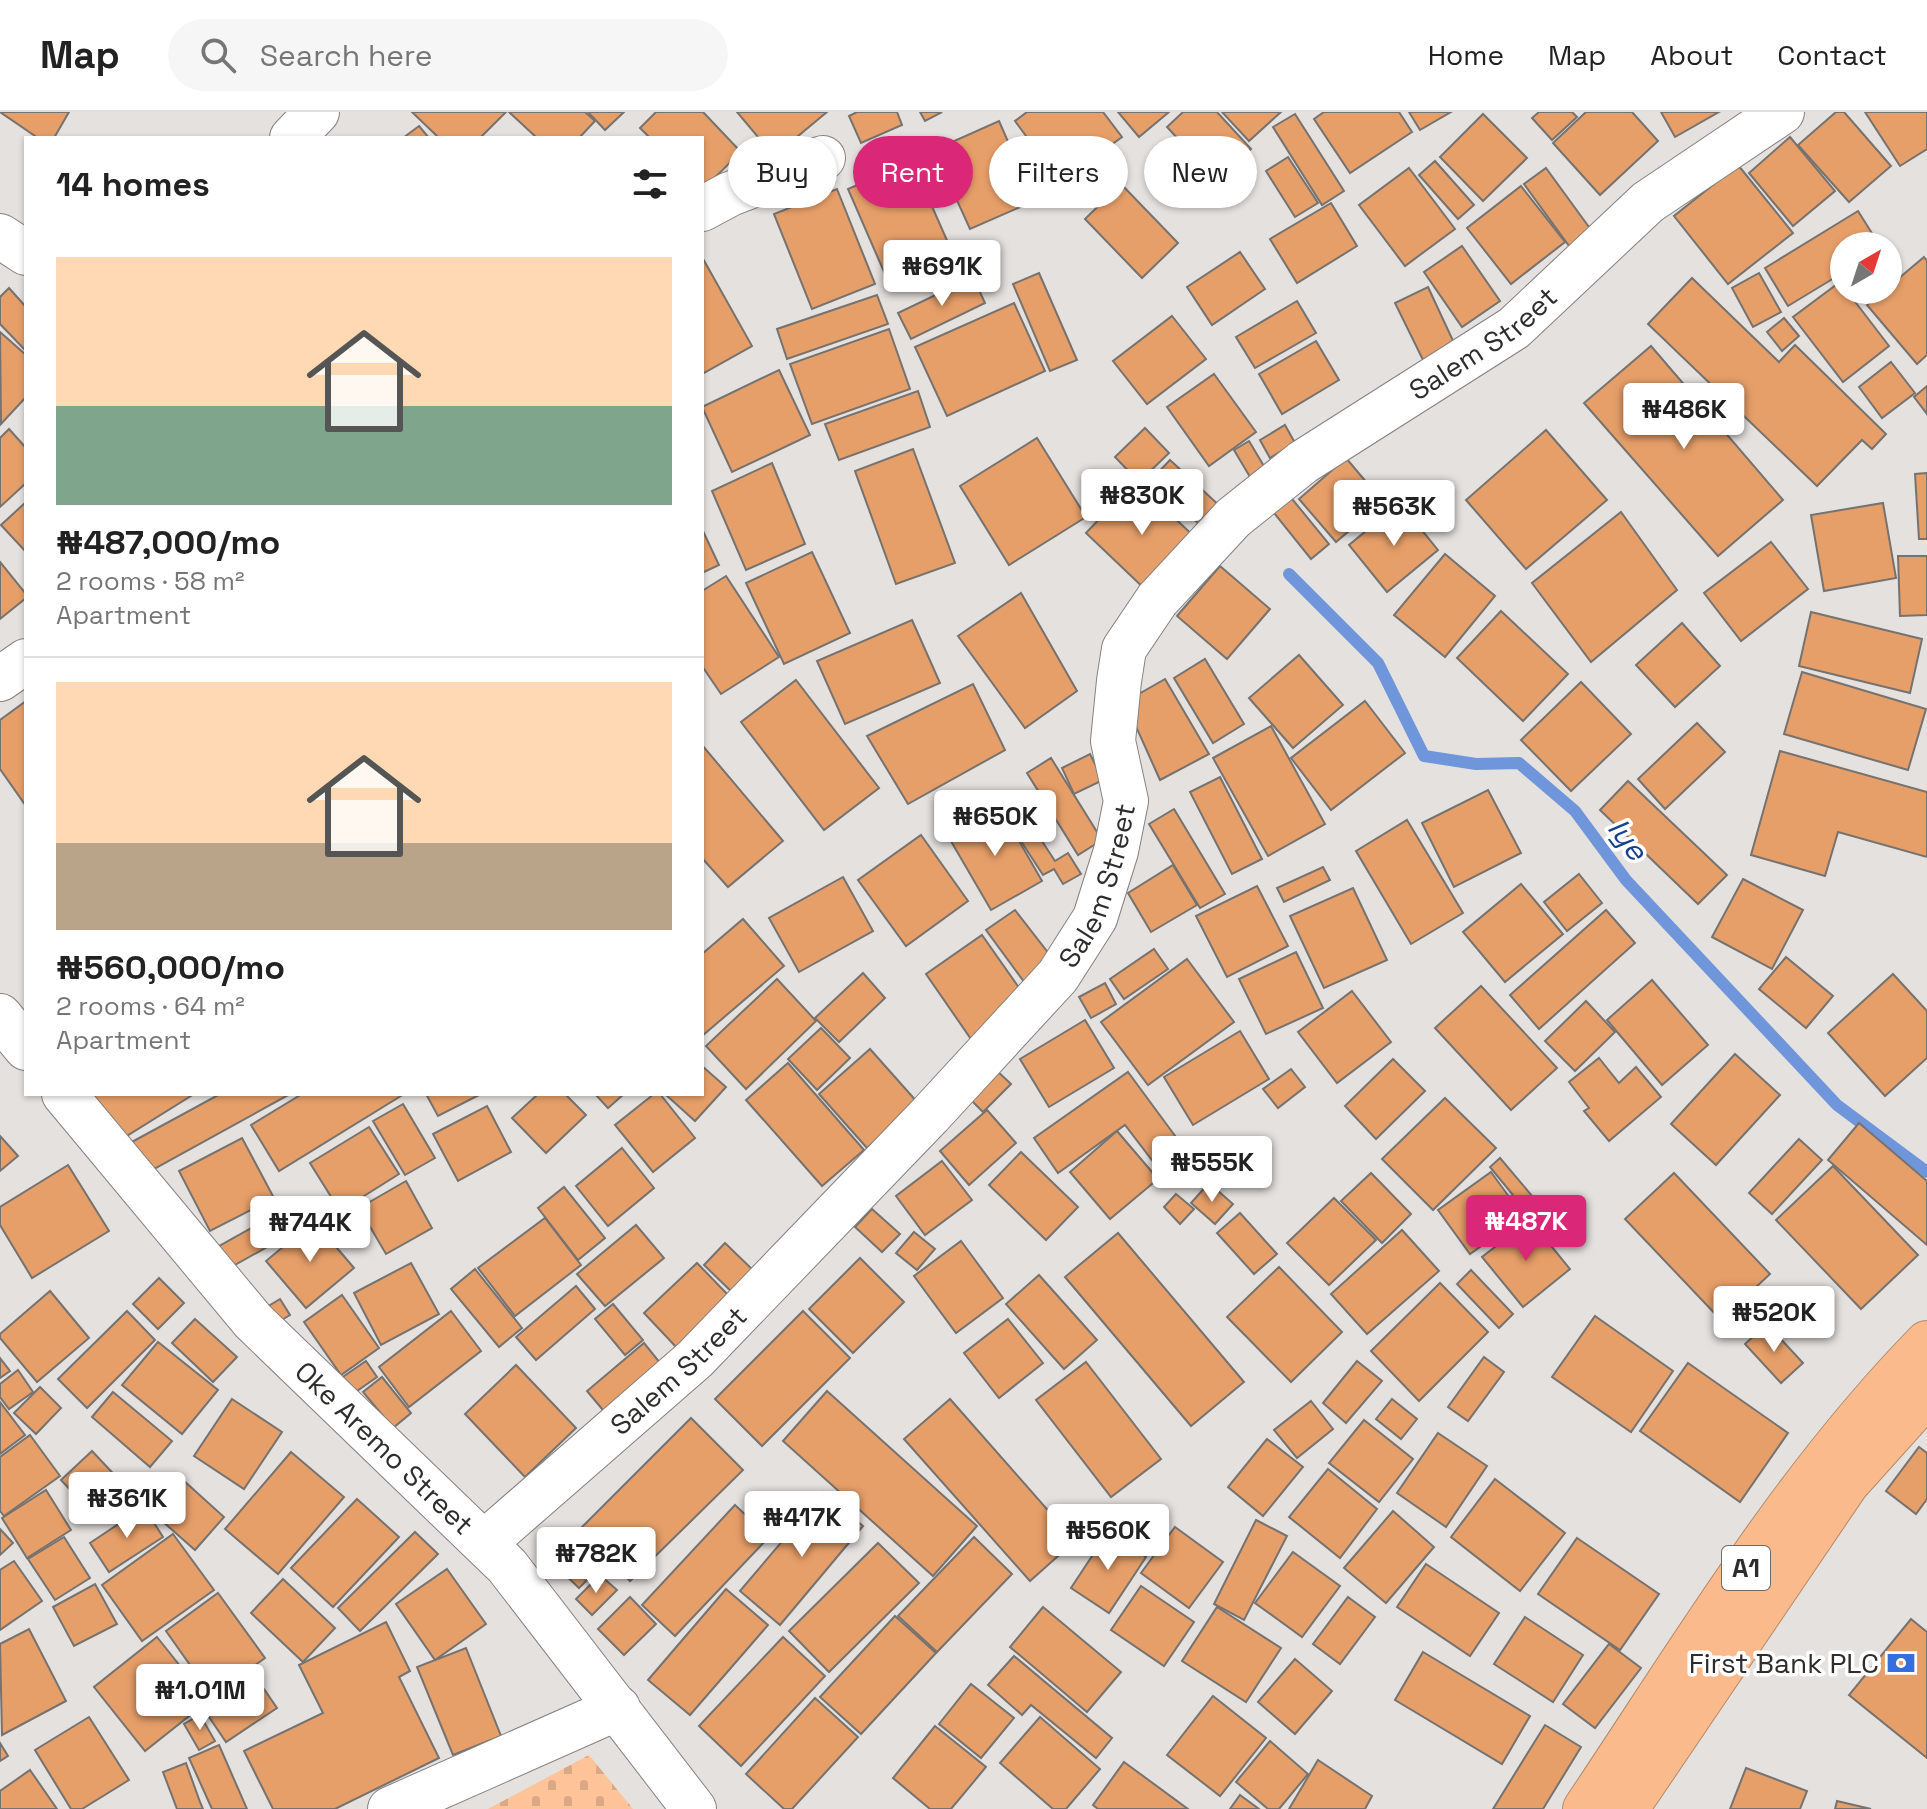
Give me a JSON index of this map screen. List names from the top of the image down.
{
  "streets": {
    "highway": ["A1"],
    "street": ["Salem Street", "Oke Aremo Street"]
  },
  "crossings": [
    ["Salem Street", "Oke Aremo Street"]
  ],
  "water": ["Iye"],
  "places": {
    "bank": ["First Bank PLC"]
  },
  "north": "top right",
  "page": {
    "header": "Map",
    "search": "Search here",
    "nav": [
      "Home",
      "Map",
      "About",
      "Contact"
    ],
    "chip": [
      "Buy",
      "Rent",
      "Filters",
      "New"
    ],
    "heading": "14 homes",
    "list": [
      {
        "name": "₦487,000/mo",
        "note": "2 rooms · 58 m² · Apartment"
      },
      {
        "name": "₦560,000/mo",
        "note": "2 rooms · 64 m² · Apartment"
      }
    ],
    "price": [
      "₦691K",
      "₦486K",
      "₦830K",
      "₦563K",
      "₦650K",
      "₦555K",
      "₦487K",
      "₦744K",
      "₦520K",
      "₦361K",
      "₦417K",
      "₦560K",
      "₦782K",
      "₦1.01M"
    ]
  }
}
